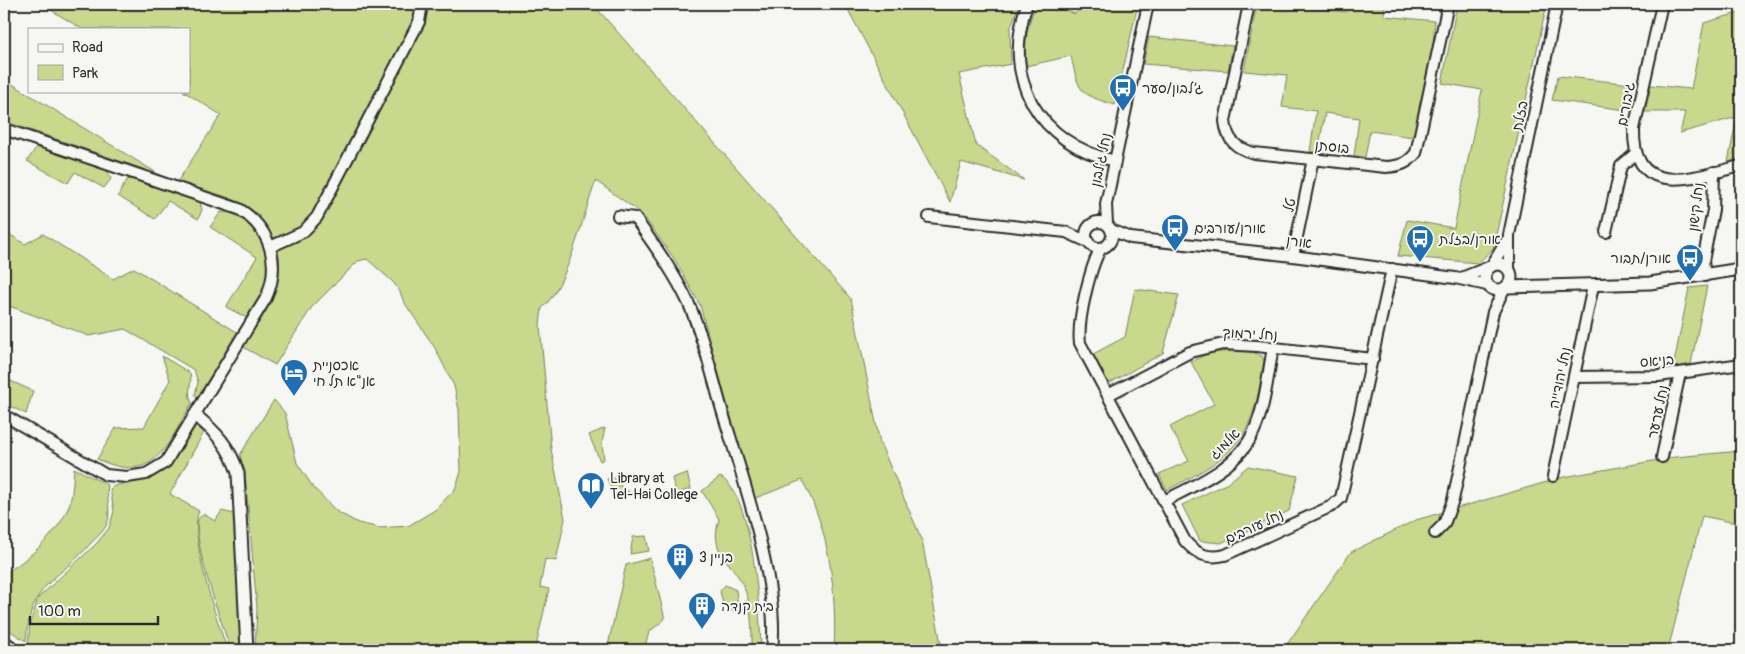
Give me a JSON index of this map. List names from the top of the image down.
{
  "streets": {
    "street": [
      "גיבורים",
      "בזלת",
      "בוסתן",
      "נחל ג'לבון",
      "טל",
      "נחל קישון",
      "אורן",
      "נחל ירמוך",
      "בניאס",
      "נחל יהודייה",
      "נחל ערער",
      "אלמוג",
      "נחל עורבים"
    ]
  },
  "crossings": [
    ["בזלת", "אורן"],
    ["בוסתן", "טל"],
    ["נחל ג'לבון", "אורן"],
    ["נחל ג'לבון", "נחל עורבים"],
    ["טל", "אורן"],
    ["אורן", "נחל עורבים"],
    ["נחל ירמוך", "אלמוג"],
    ["נחל ירמוך", "נחל עורבים"],
    ["בניאס", "נחל יהודייה"],
    ["בניאס", "נחל ערער"],
    ["אלמוג", "נחל עורבים"]
  ],
  "places": {
    "bus stop": [
      "ג׳לבון/סער",
      "אורן/עורבים",
      "אורן/בזלת",
      "אורן/תבור"
    ],
    "hotel": ["אכסניית אנ\"א תל חי"],
    "library": ["Library at Tel-Hai College"],
    "building": ["בניין 3", "בית קנדה"]
  },
  "legend": ["Road", "Park"],
  "scale_bar": "100 m"
}
